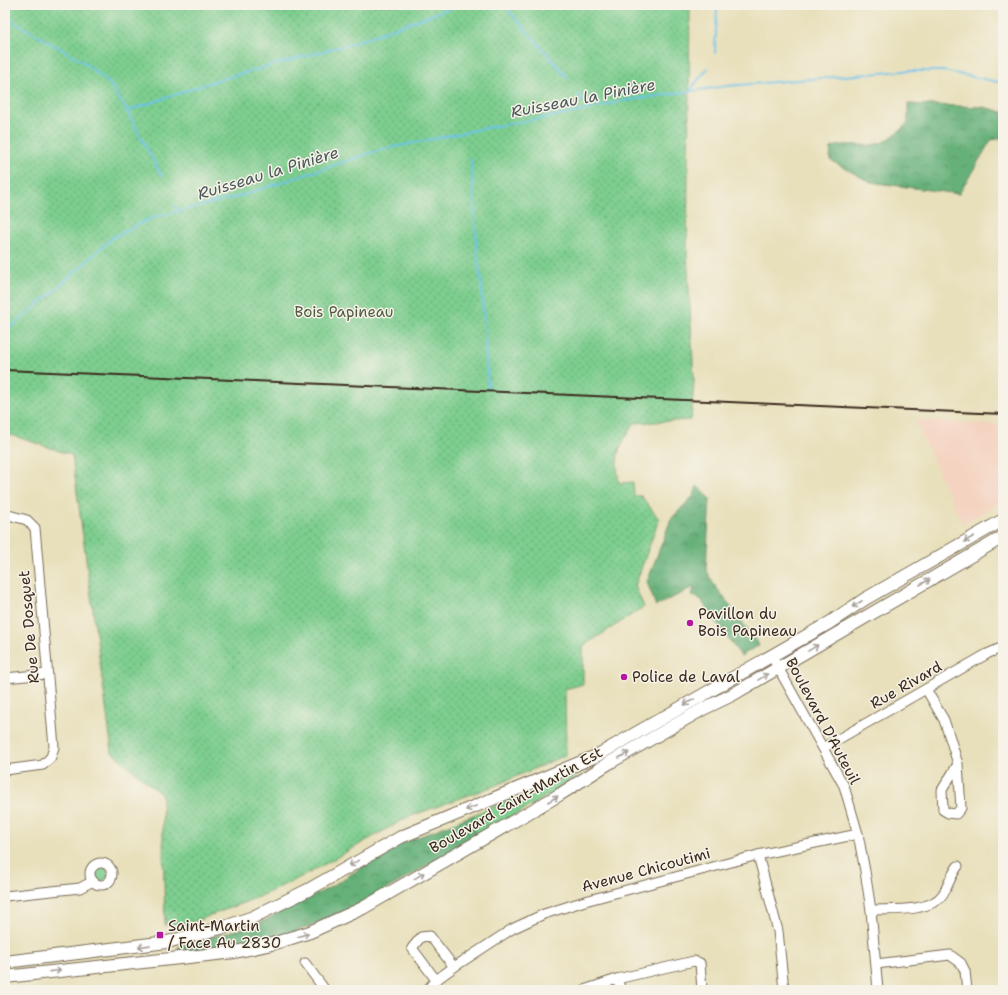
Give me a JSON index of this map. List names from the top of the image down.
{
  "streets": {
    "main road": ["Boulevard Saint-Martin Est"],
    "street": [
      "Rue De Dosquet",
      "Rue Rivard",
      "Boulevard D'Auteuil",
      "Avenue Chicoutimi"
    ]
  },
  "crossings": [
    ["Rue Rivard", "Boulevard D'Auteuil"],
    ["Boulevard D'Auteuil", "Boulevard Saint-Martin Est"],
    ["Boulevard D'Auteuil", "Avenue Chicoutimi"]
  ],
  "water": ["Ruisseau la Pinière"],
  "parks": ["Bois Papineau"],
  "places": {
    "other": ["Pavillon du Bois Papineau", "Police de Laval"],
    "transit": ["Saint-Martin / Face Au 2830"]
  }
}
